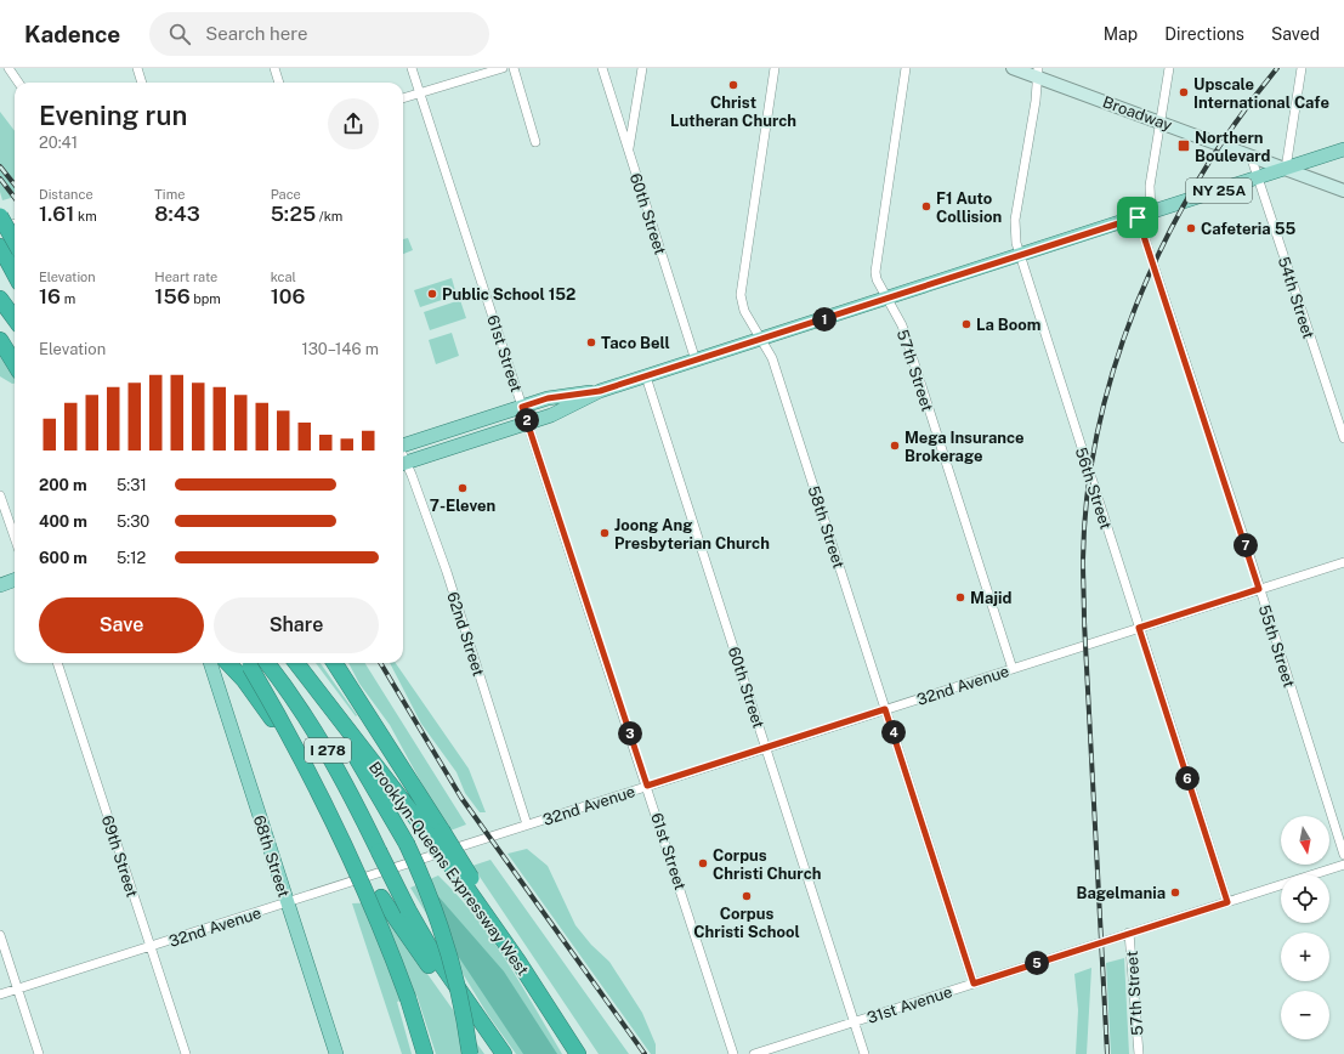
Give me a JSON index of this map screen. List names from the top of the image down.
{
  "streets": {
    "highway": ["I 278", "Brooklyn-Queens Expressway West"],
    "main road": ["Broadway", "NY 25A", "68th Street"],
    "street": [
      "60th Street",
      "54th Street",
      "61st Street",
      "57th Street",
      "56th Street",
      "58th Street",
      "62nd Street",
      "55th Street",
      "32nd Avenue",
      "69th Street",
      "31st Avenue"
    ]
  },
  "crossings": [
    ["Broadway", "NY 25A"],
    ["Broadway", "54th Street"],
    ["Broadway", "56th Street"],
    ["Broadway", "55th Street"],
    ["NY 25A", "60th Street"],
    ["NY 25A", "54th Street"],
    ["NY 25A", "61st Street"],
    ["NY 25A", "57th Street"],
    ["NY 25A", "56th Street"],
    ["NY 25A", "58th Street"],
    ["NY 25A", "55th Street"],
    ["60th Street", "32nd Avenue"],
    ["60th Street", "31st Avenue"],
    ["61st Street", "32nd Avenue"],
    ["57th Street", "32nd Avenue"],
    ["57th Street", "31st Avenue"],
    ["56th Street", "32nd Avenue"],
    ["56th Street", "31st Avenue"],
    ["58th Street", "32nd Avenue"],
    ["58th Street", "31st Avenue"],
    ["62nd Street", "32nd Avenue"],
    ["55th Street", "32nd Avenue"],
    ["32nd Avenue", "69th Street"],
    ["32nd Avenue", "68th Street"],
    ["I 278", "Brooklyn-Queens Expressway West"]
  ],
  "places": {
    "other": [
      "Christ Lutheran Church",
      "Upscale International Cafe",
      "F1 Auto Collision",
      "Cafeteria 55",
      "Public School 152",
      "La Boom",
      "Taco Bell",
      "Mega Insurance Brokerage",
      "7-Eleven",
      "Joong Ang Presbyterian Church",
      "Majid",
      "Corpus Christi Church",
      "Bagelmania",
      "Corpus Christi School"
    ],
    "transit": ["Northern Boulevard"]
  },
  "north": "bottom",
  "page": {
    "header": "Kadence",
    "search": "Search here",
    "nav": ["Map", "Directions", "Saved"],
    "heading": ["Evening run", "20:41"],
    "stats": [
      ["Distance", "1.61 km"],
      ["Time", "8:43"],
      ["Pace", "5:25 /km"],
      ["Elevation", "16 m"],
      ["Heart rate", "156 bpm"],
      ["kcal", "106"]
    ],
    "pins": [
      "1",
      "2",
      "7",
      "4",
      "3",
      "6",
      "5"
    ],
    "chart": ["Elevation", "130–146 m"],
    "list": [
      {
        "name": "200 m",
        "note": "5:31"
      },
      {
        "name": "400 m",
        "note": "5:30"
      },
      {
        "name": "600 m",
        "note": "5:12"
      }
    ],
    "buttons": ["Save", "Share"],
    "map_buttons": ["+", "−"]
  }
}
